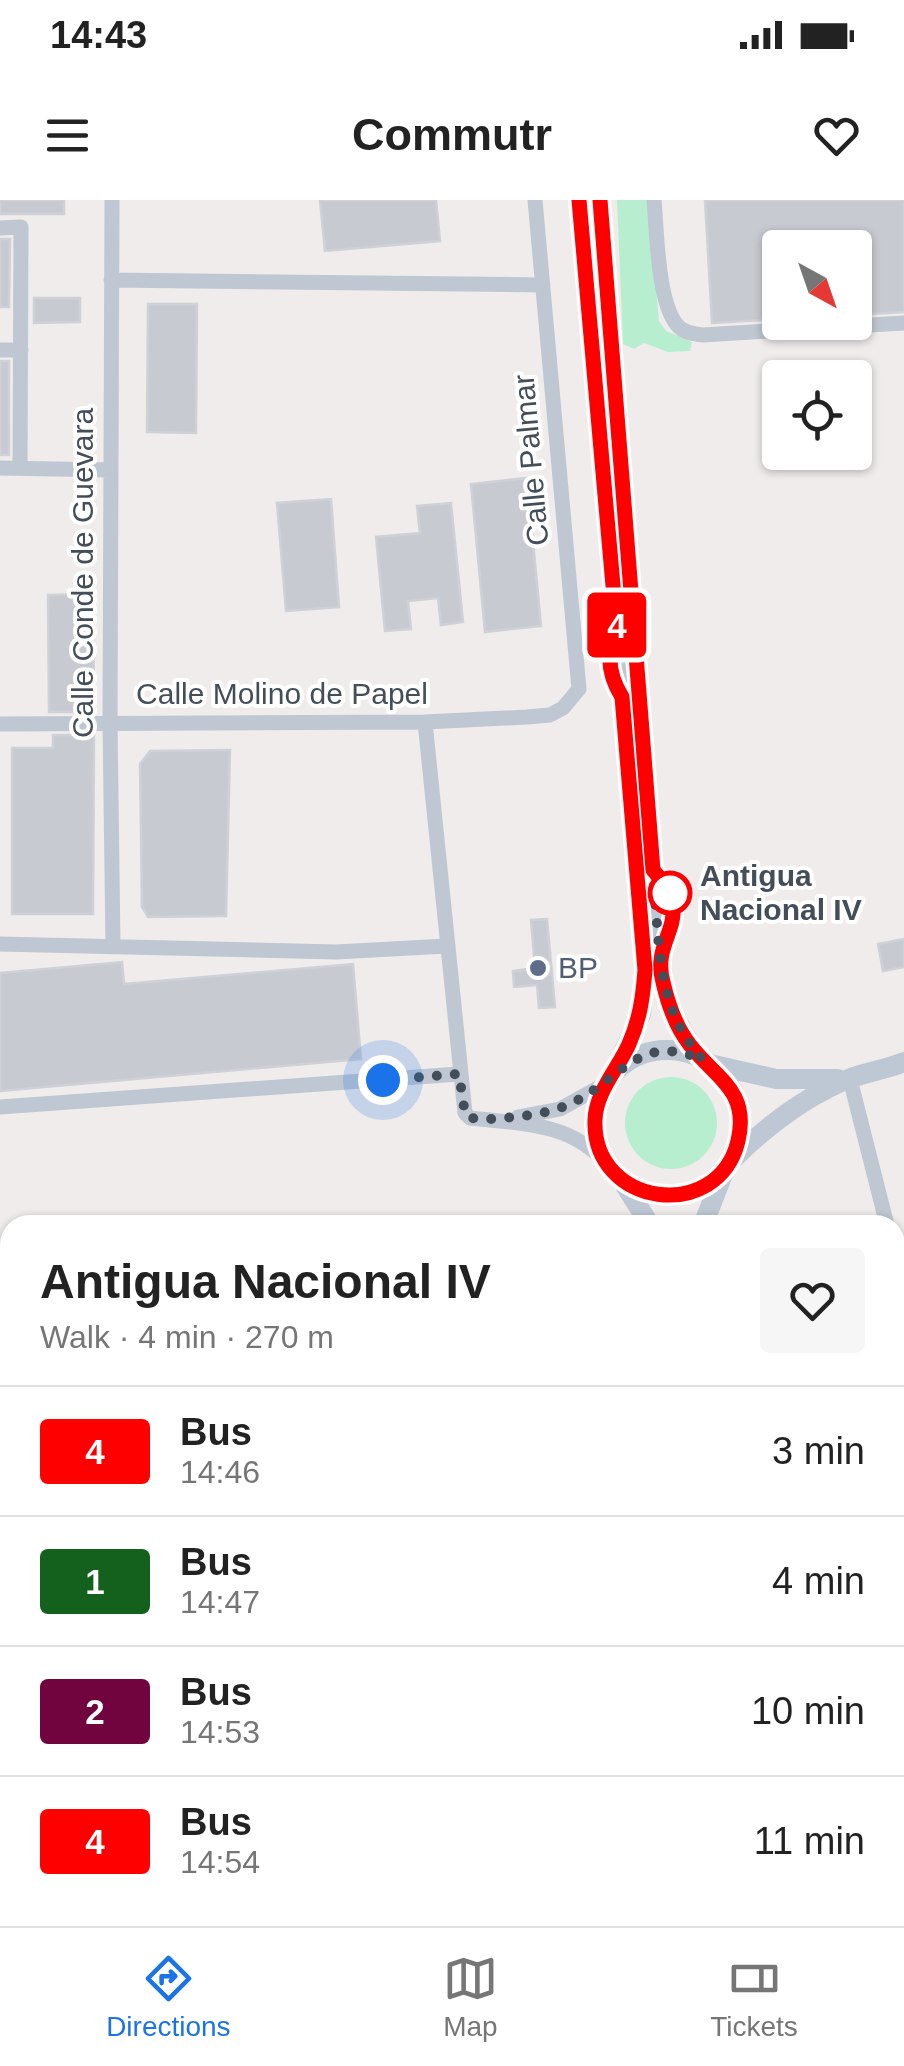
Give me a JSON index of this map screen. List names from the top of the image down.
{
  "streets": {
    "street": ["Calle Palmar", "Calle Conde de Guevara", "Calle Molino de Papel"]
  },
  "crossings": [
    ["Calle Palmar", "Calle Molino de Papel"],
    ["Calle Conde de Guevara", "Calle Molino de Papel"]
  ],
  "places": ["Antigua Nacional IV", "BP"],
  "lines": ["bus line 4"],
  "north": "bottom right",
  "page": {
    "status": "14:43",
    "header": "Commutr",
    "on_map": "4",
    "heading": ["Antigua Nacional IV", "Walk · 4 min · 270 m"],
    "list": [
      {
        "mark": "4",
        "name": "Bus",
        "note": "14:46",
        "value": "3 min"
      },
      {
        "mark": "1",
        "name": "Bus",
        "note": "14:47",
        "value": "4 min"
      },
      {
        "mark": "2",
        "name": "Bus",
        "note": "14:53",
        "value": "10 min"
      },
      {
        "mark": "4",
        "name": "Bus",
        "note": "14:54",
        "value": "11 min"
      }
    ],
    "tabs": ["Directions", "Map", "Tickets"]
  }
}
